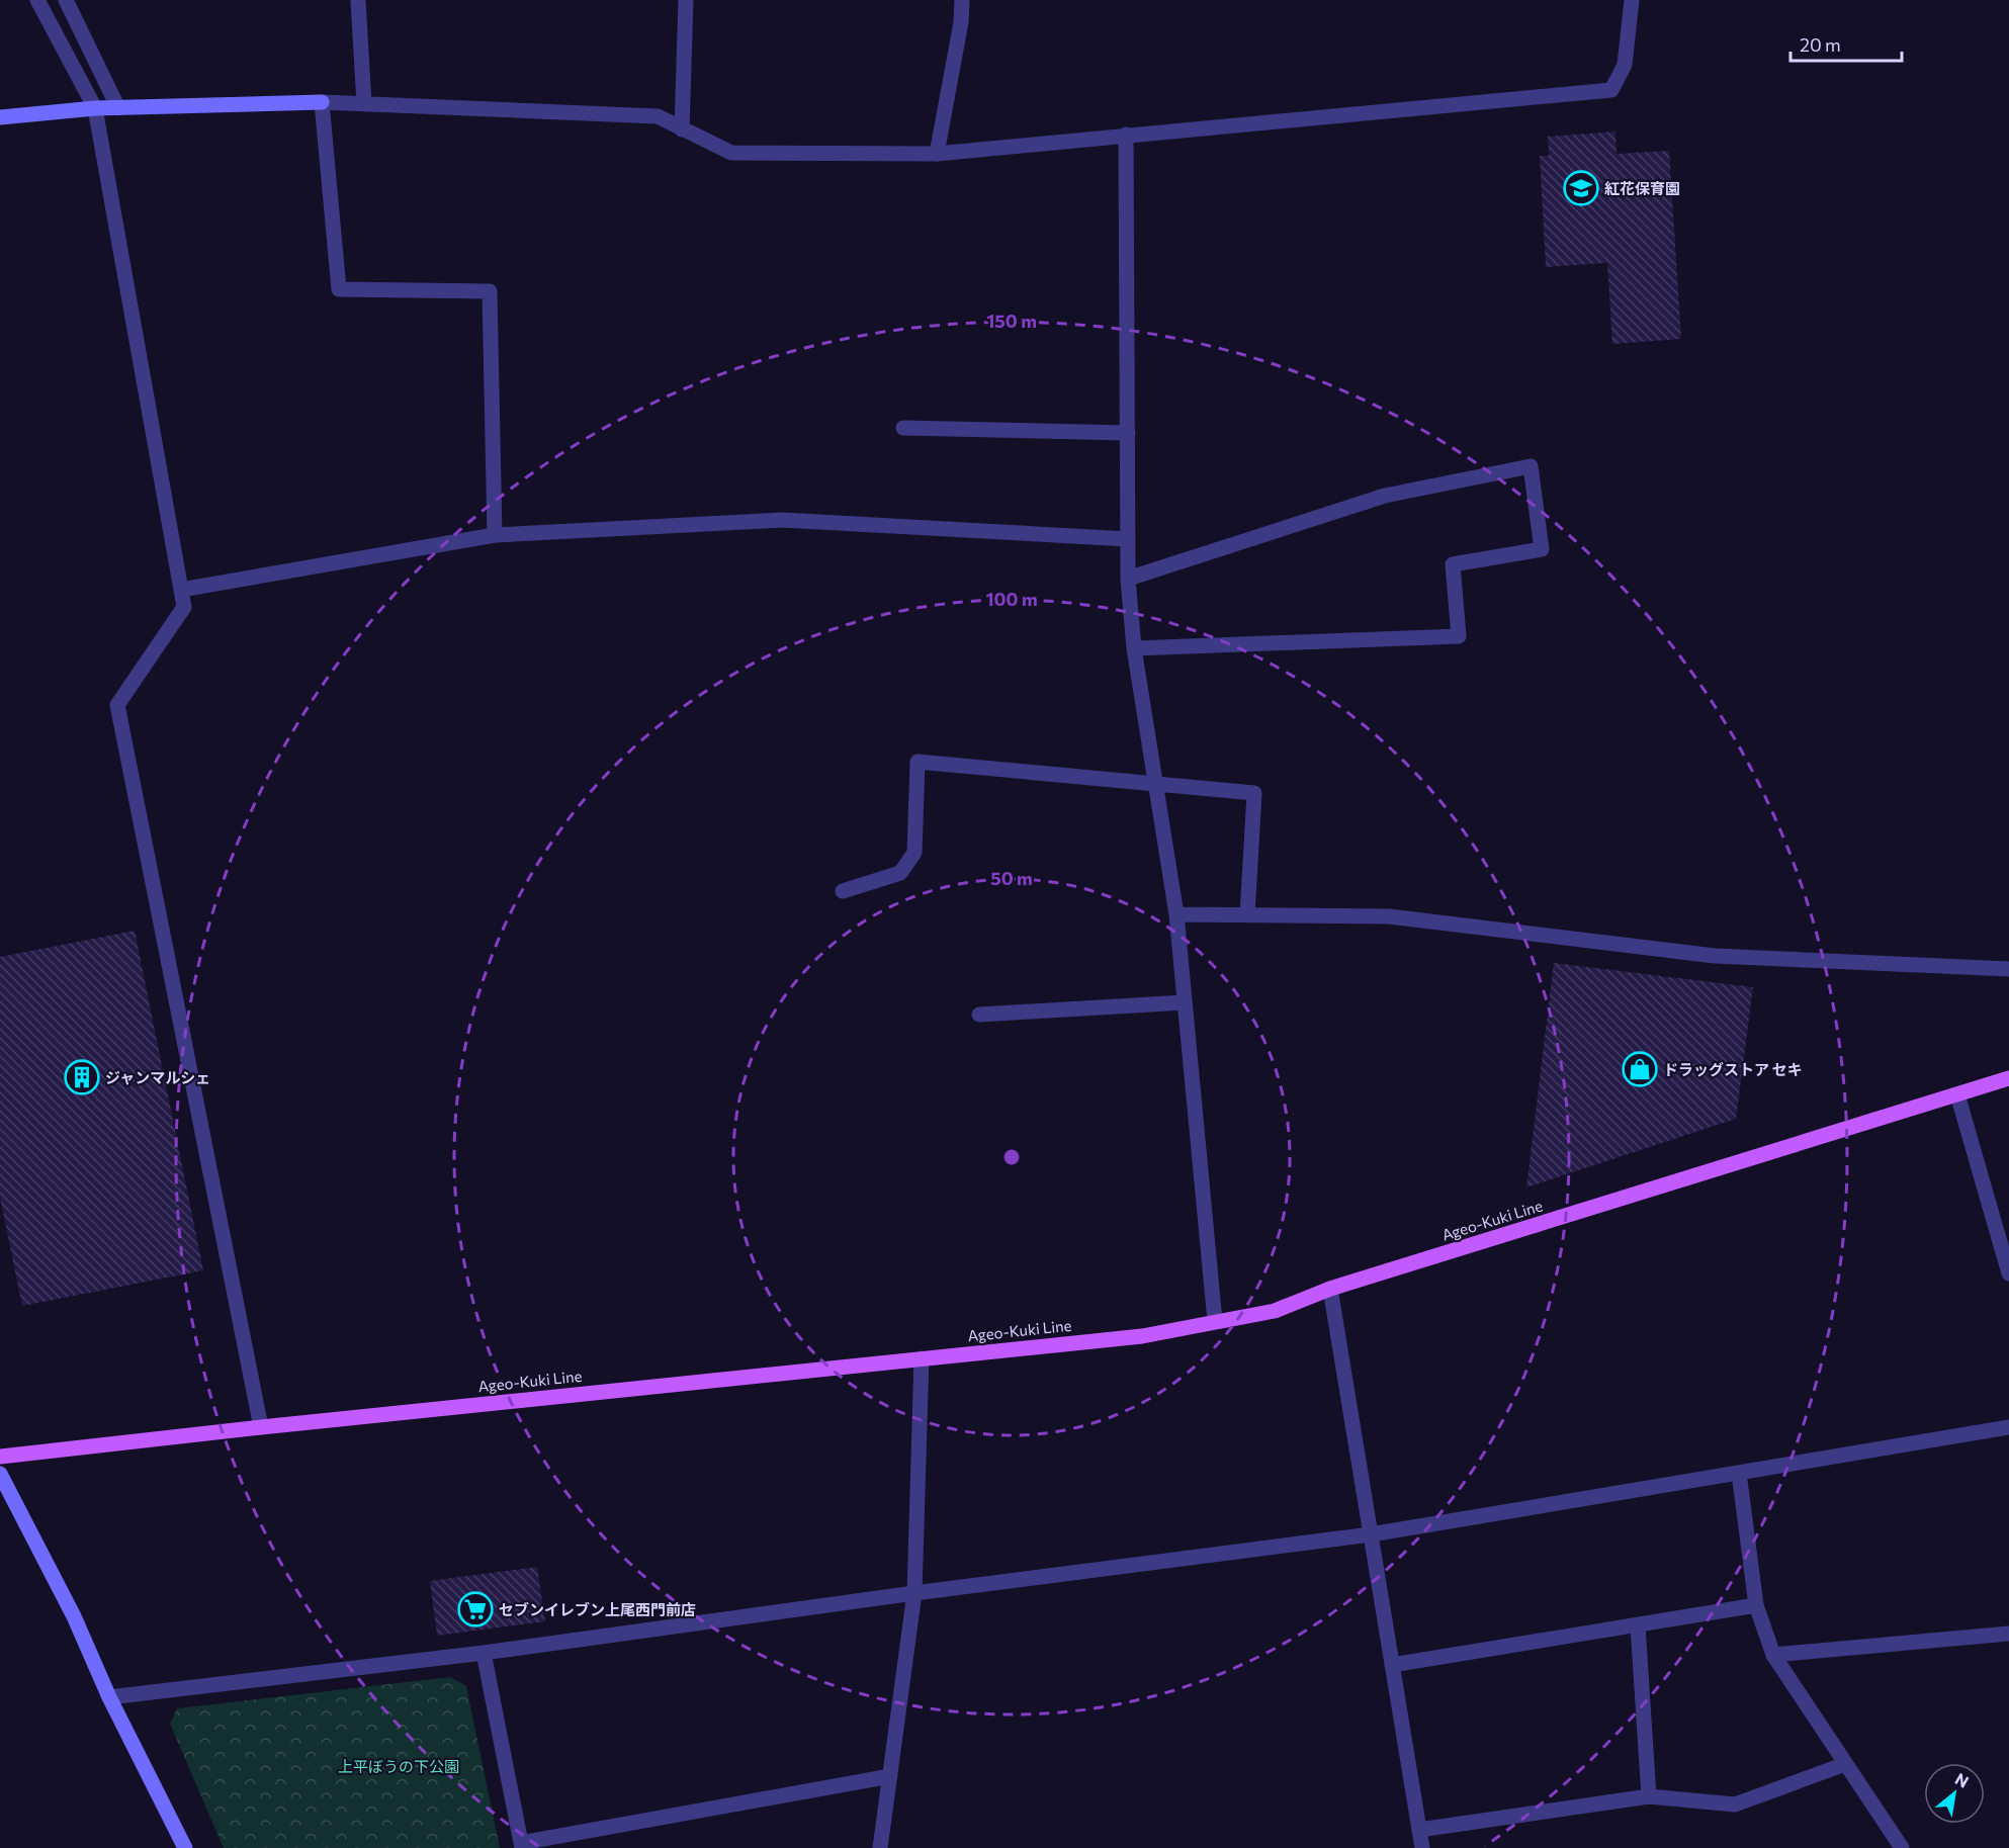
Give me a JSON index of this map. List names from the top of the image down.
{
  "streets": {
    "main road": ["Ageo-Kuki Line"]
  },
  "parks": ["上平ぼうの下公園"],
  "places": {
    "school or university": ["紅花保育園"],
    "shop": ["ドラッグストア セキ"],
    "building": ["ジャンマルシェ"],
    "supermarket": ["セブンイレブン上尾西門前店"]
  },
  "scale_bar": "20 m",
  "north": "top right",
  "rings": ["150 m", "100 m", "50 m"]
}
